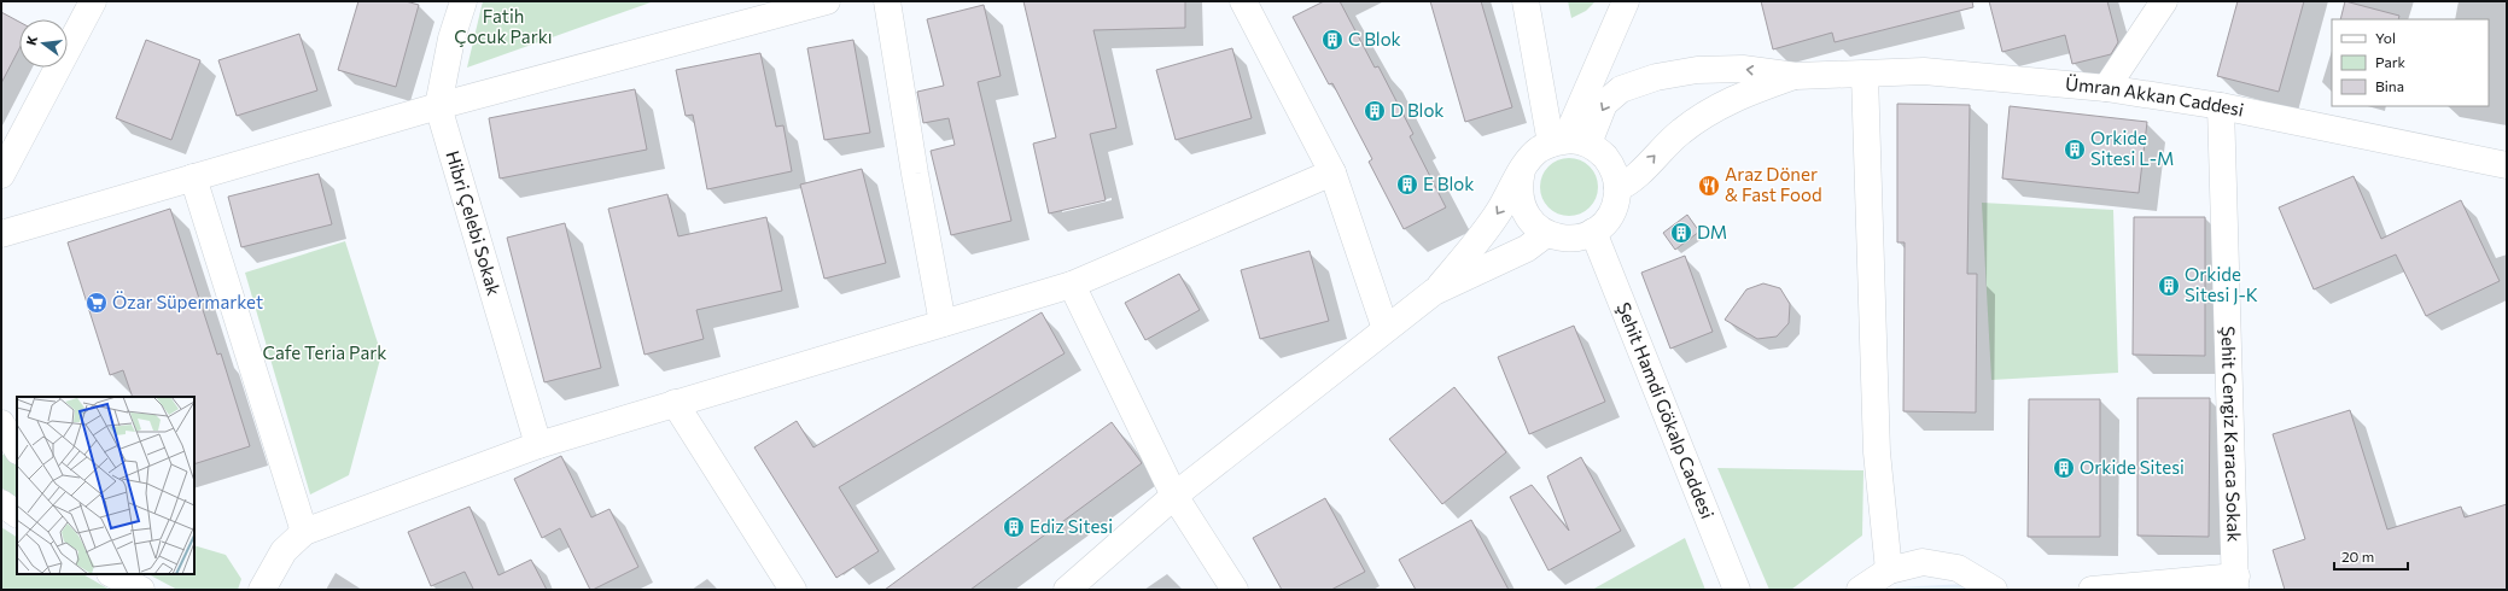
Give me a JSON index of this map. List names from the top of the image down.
{
  "streets": {
    "street": [
      "Ümran Akkan Caddesi",
      "Hibri Çelebi Sokak",
      "Şehit Hamdi Gökalp Caddesi",
      "Şehit Cengiz Karaca Sokak"
    ]
  },
  "crossings": [
    ["Ümran Akkan Caddesi", "Şehit Cengiz Karaca Sokak"]
  ],
  "parks": ["Fatih Çocuk Parkı", "Cafe Teria Park"],
  "places": {
    "building": [
      "C Blok",
      "D Blok",
      "Orkide Sitesi L-M",
      "E Blok",
      "DM",
      "Orkide Sitesi J-K",
      "Orkide Sitesi",
      "Ediz Sitesi"
    ],
    "restaurant": ["Araz Döner & Fast Food"],
    "supermarket": ["Özar Süpermarket"]
  },
  "legend": ["Yol", "Park", "Bina"],
  "scale_bar": "20 m",
  "north": "left"
}
